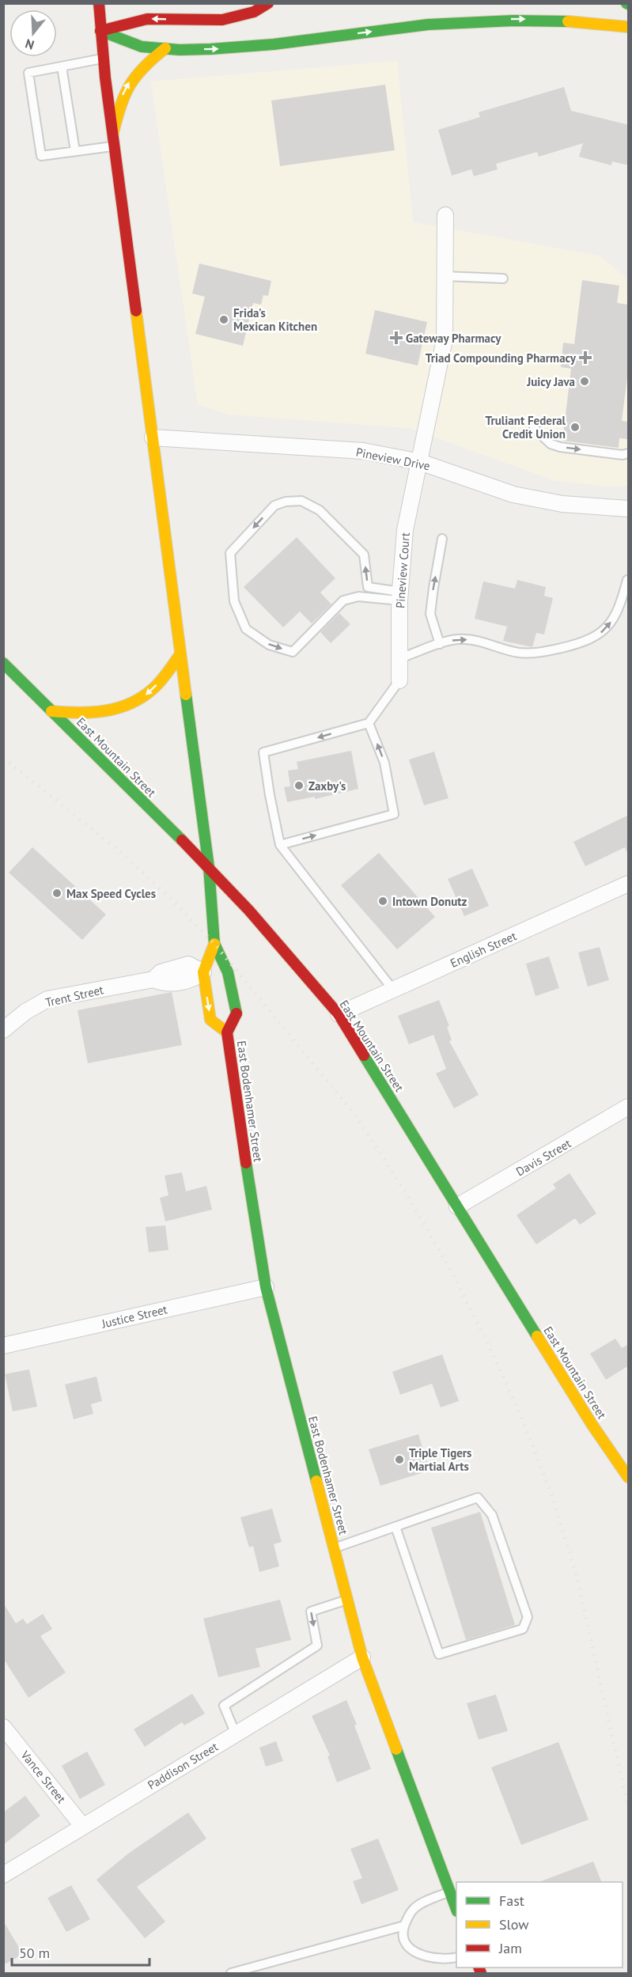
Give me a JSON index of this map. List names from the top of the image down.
{
  "streets": {
    "main road": ["East Mountain Street", "East Bodenhamer Street"],
    "street": [
      "Pineview Drive",
      "Pineview Court",
      "English Street",
      "Trent Street",
      "Davis Street",
      "Justice Street",
      "Paddison Street",
      "Vance Street"
    ]
  },
  "crossings": [
    ["Pineview Drive", "Pineview Court"],
    ["Pineview Drive", "East Bodenhamer Street"],
    ["East Mountain Street", "English Street"],
    ["East Mountain Street", "East Bodenhamer Street"],
    ["East Mountain Street", "Davis Street"],
    ["Trent Street", "East Bodenhamer Street"],
    ["East Bodenhamer Street", "Justice Street"],
    ["East Bodenhamer Street", "Paddison Street"],
    ["Paddison Street", "Vance Street"]
  ],
  "places": {
    "other": [
      "Frida's Mexican Kitchen",
      "Juicy Java",
      "Truliant Federal Credit Union",
      "Zaxby's",
      "Max Speed Cycles",
      "Intown Donutz",
      "Triple Tigers Martial Arts"
    ],
    "health": ["Gateway Pharmacy", "Triad Compounding Pharmacy"]
  },
  "legend": ["Fast", "Slow", "Jam"],
  "scale_bar": "50 m",
  "north": "bottom"
}
